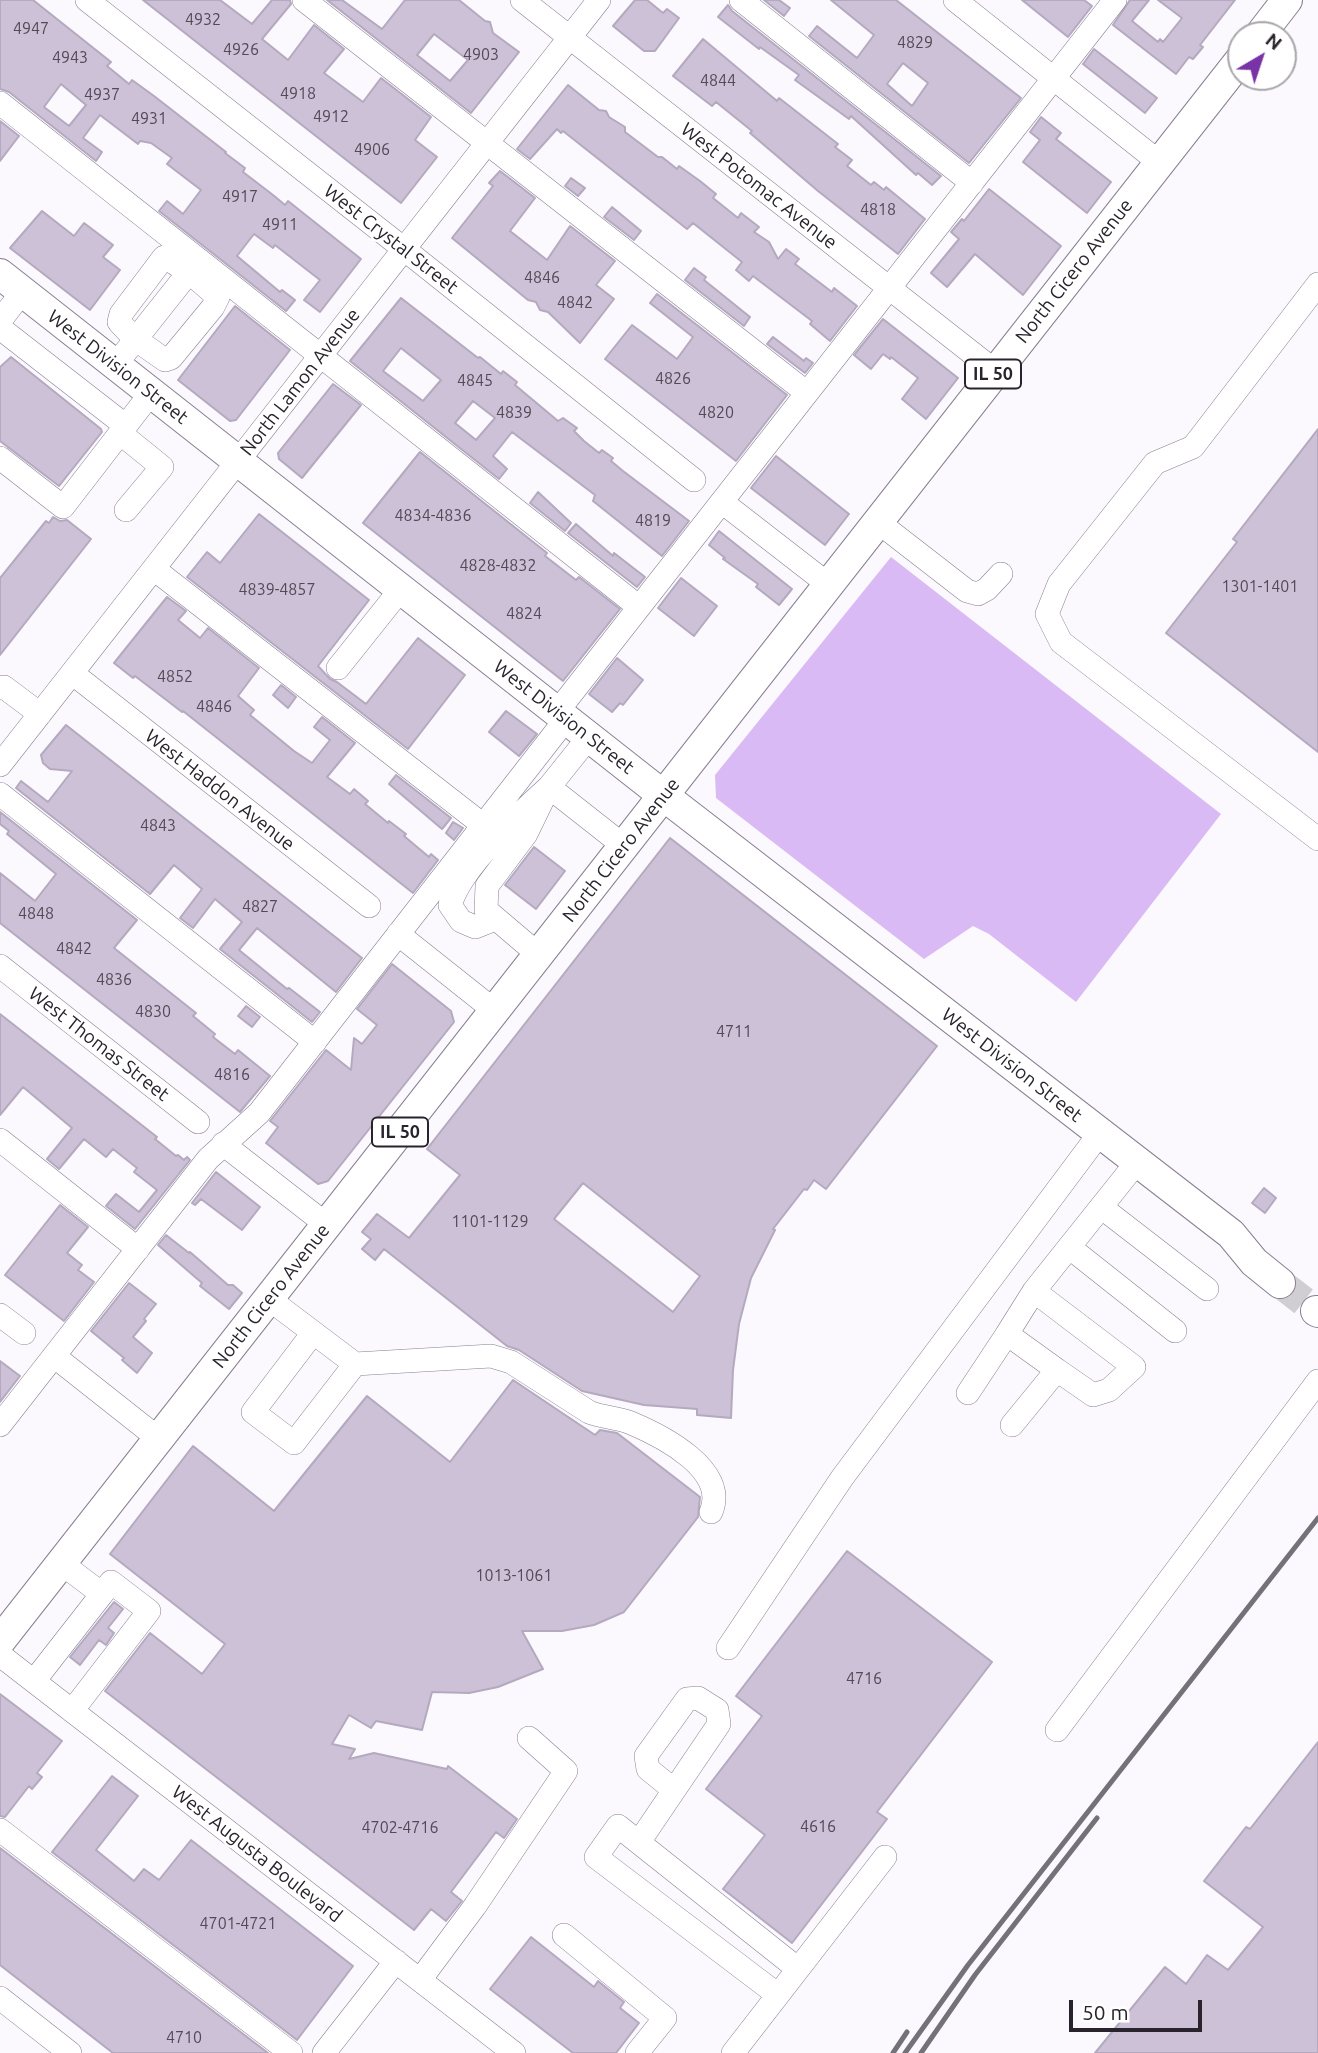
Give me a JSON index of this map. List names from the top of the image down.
{
  "streets": {
    "main road": ["North Cicero Avenue", "West Division Street", "IL 50"],
    "street": [
      "West Potomac Avenue",
      "West Crystal Street",
      "North Lamon Avenue",
      "West Haddon Avenue",
      "West Thomas Street",
      "West Augusta Boulevard"
    ]
  },
  "crossings": [
    ["West Potomac Avenue", "North Cicero Avenue"],
    ["West Potomac Avenue", "North Lamon Avenue"],
    ["West Crystal Street", "North Lamon Avenue"],
    ["North Cicero Avenue", "West Division Street"],
    ["West Division Street", "North Lamon Avenue"],
    ["North Lamon Avenue", "West Haddon Avenue"]
  ],
  "house_numbers": [
    "4932",
    "4947",
    "4829",
    "4926",
    "4903",
    "4943",
    "4844",
    "4918",
    "4937",
    "4912",
    "4931",
    "4906",
    "4917",
    "4818",
    "4911",
    "4846",
    "4842",
    "4826",
    "4845",
    "4839",
    "4820",
    "4834-4836",
    "4819",
    "4828-4832",
    "1301-1401",
    "4839-4857",
    "4824",
    "4852",
    "4846",
    "4843",
    "4827",
    "4848",
    "4842",
    "4836",
    "4830",
    "4711",
    "4816",
    "1101-1129",
    "1013-1061",
    "4716",
    "4616",
    "4702-4716",
    "4701-4721",
    "4710"
  ],
  "scale_bar": "50 m",
  "north": "top right"
}
